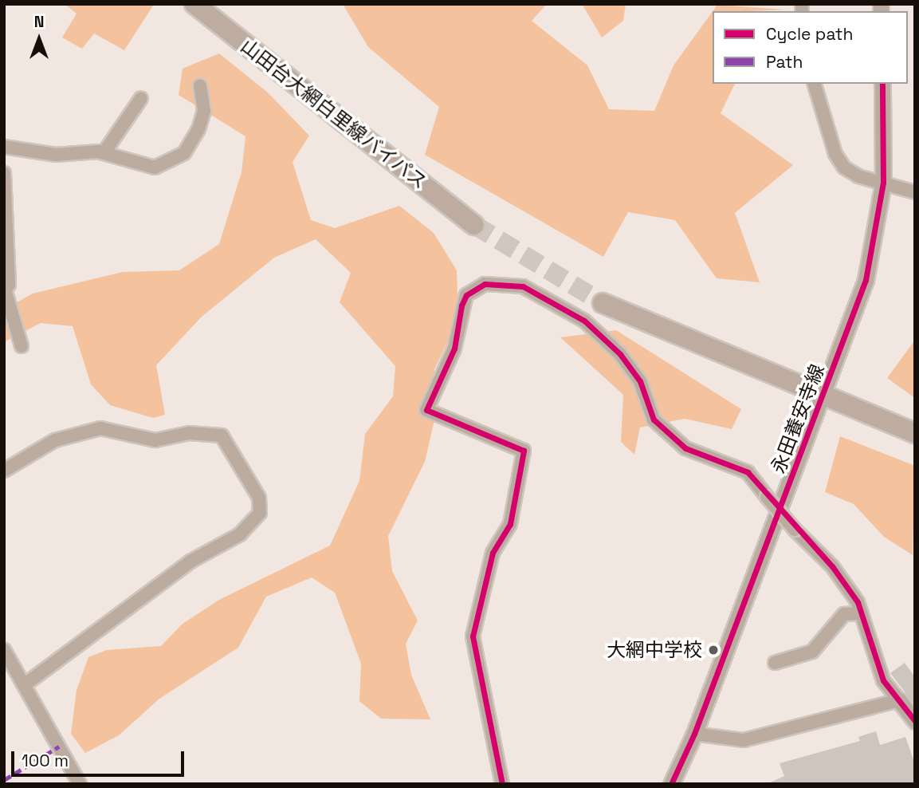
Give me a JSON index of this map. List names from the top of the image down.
{
  "streets": {
    "main road": ["山田台大網白里線バイパス"],
    "street": ["永田養安寺線"]
  },
  "places": ["大網中学校"],
  "legend": ["Cycle path", "Path"],
  "scale_bar": "100 m",
  "north": "top"
}
